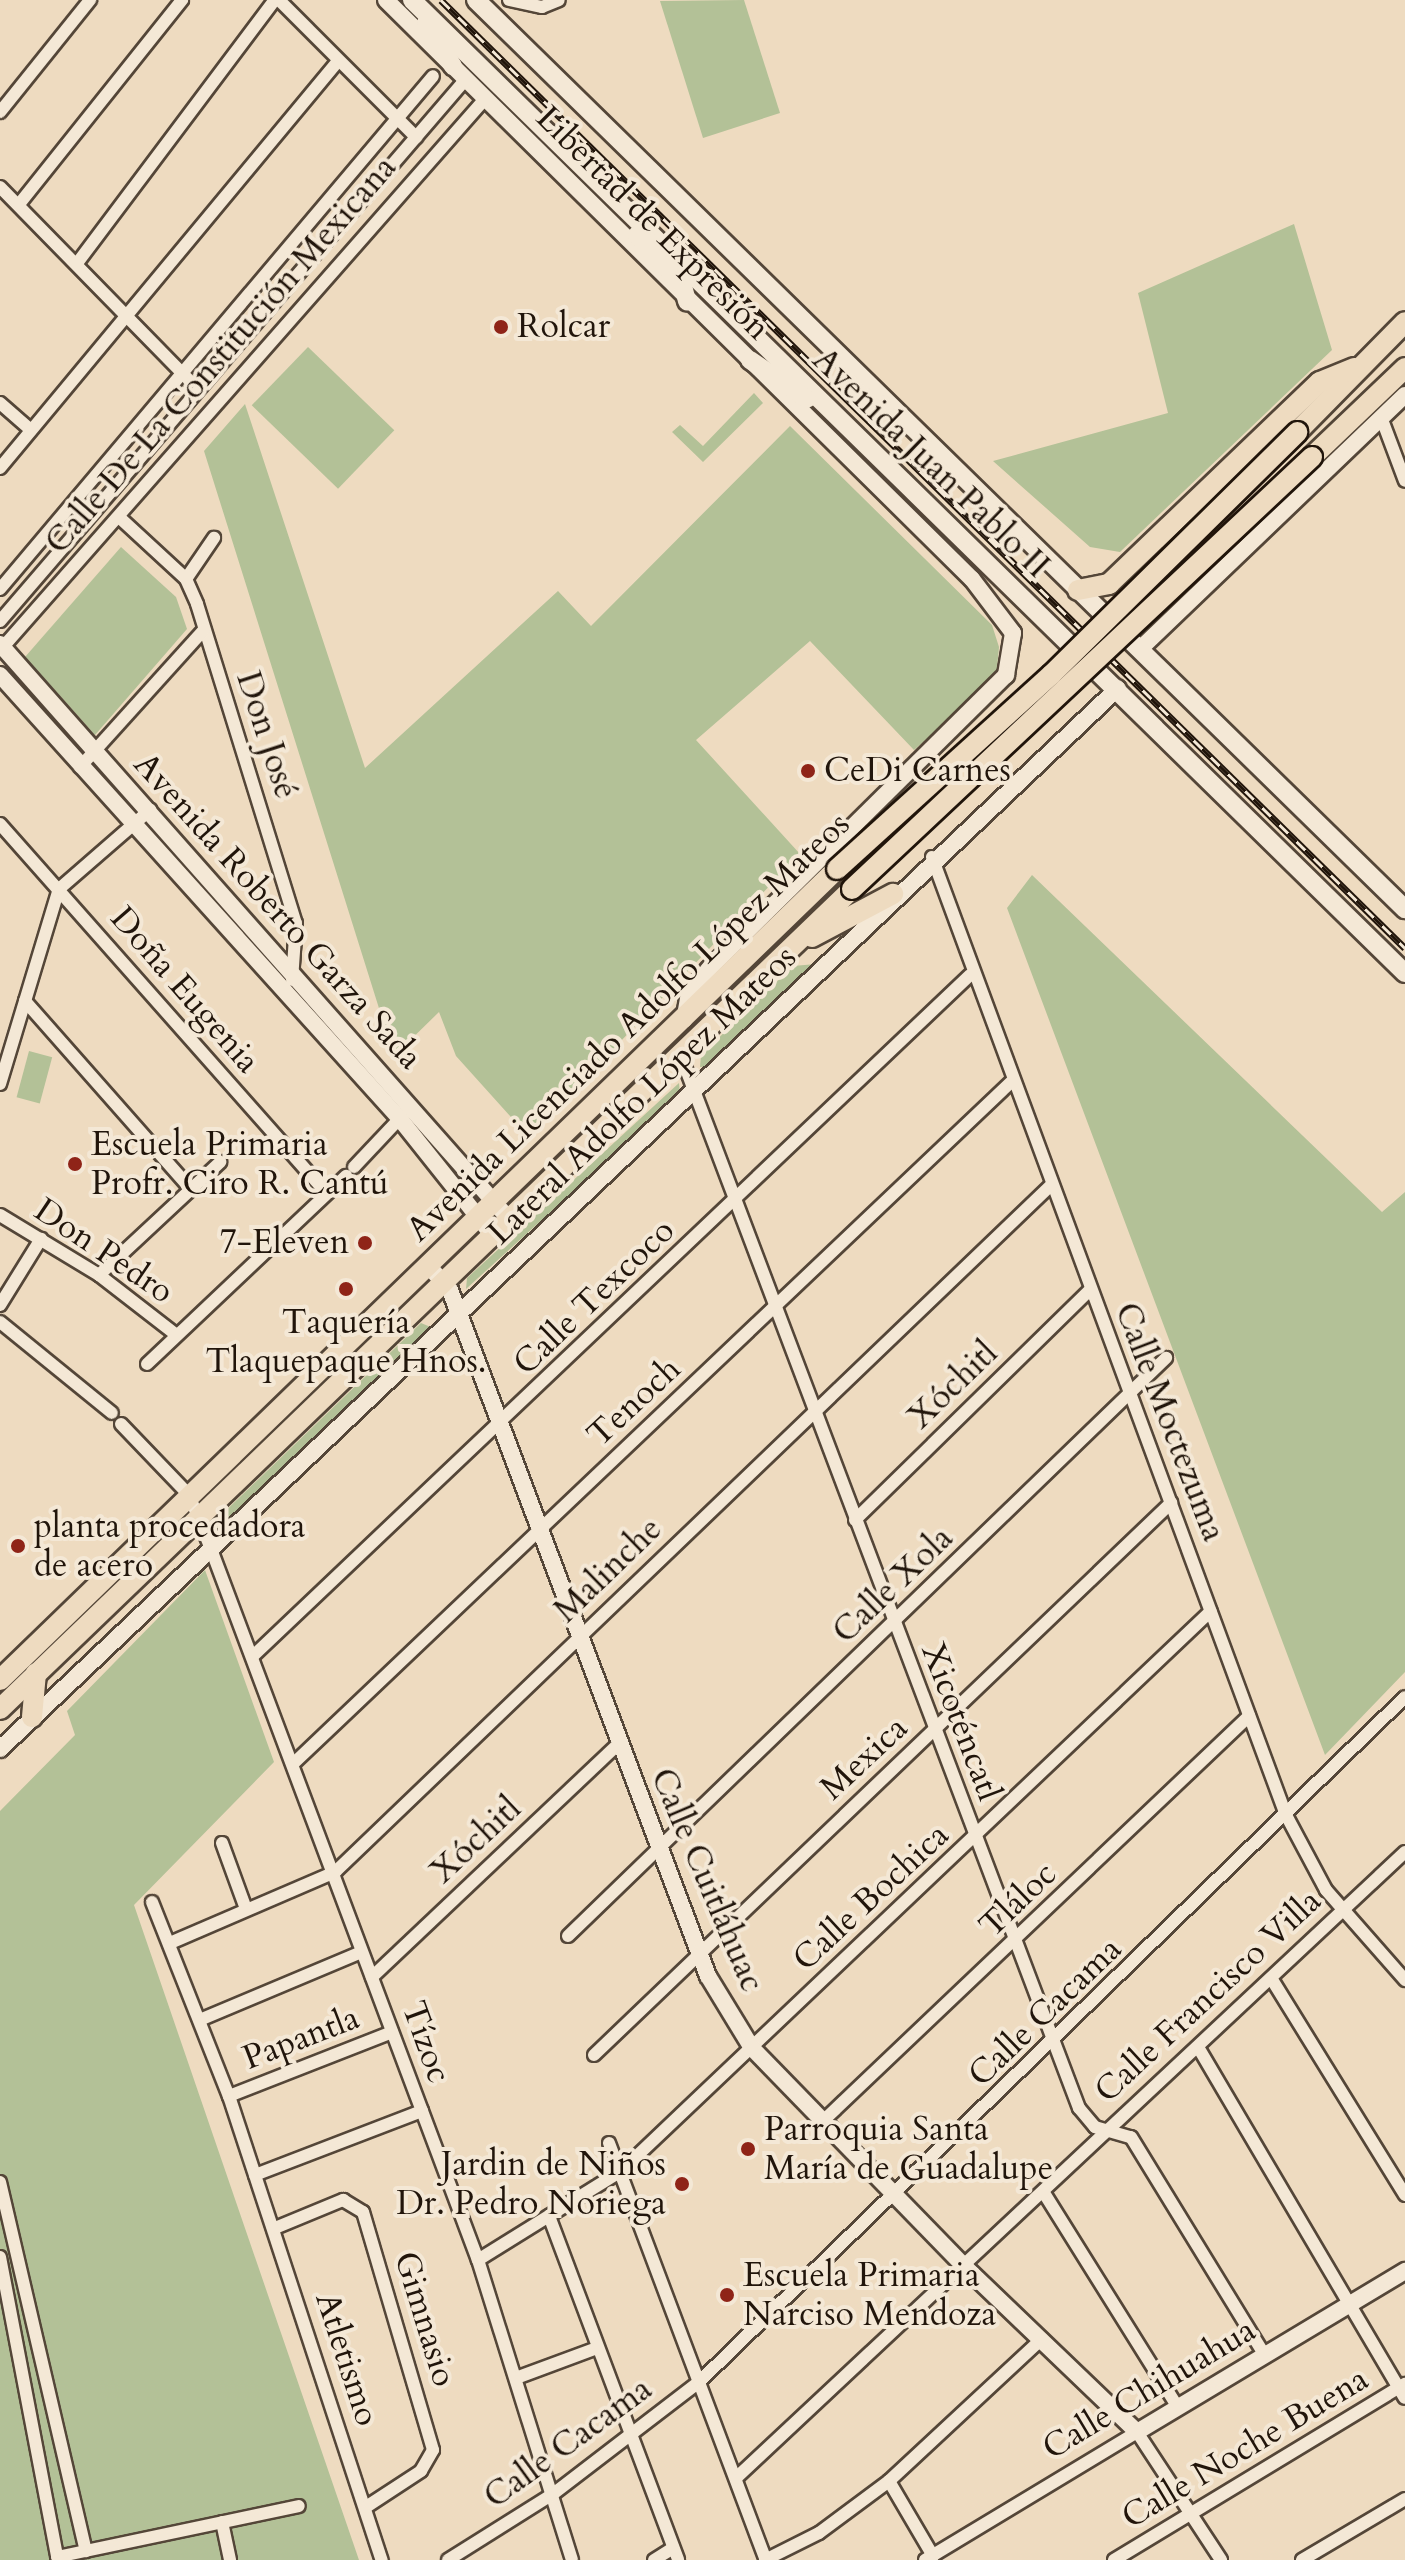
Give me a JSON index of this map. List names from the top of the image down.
{
  "streets": {
    "main road": ["Avenida Juan Pablo II", "Avenida Licenciado Adolfo López Mateos"],
    "street": [
      "Libertad de Expresión",
      "Calle De La Constitución Mexicana",
      "Don José",
      "Avenida Roberto Garza Sada",
      "Doña Eugenia",
      "Lateral Adolfo López Mateos",
      "Don Pedro",
      "Calle Texcoco",
      "Xóchitl",
      "Tenoch",
      "Calle Moctezuma",
      "Malinche",
      "Calle Xola",
      "Xicoténcatl",
      "Mexica",
      "Calle Cuitláhuac",
      "Calle Bochica",
      "Tláloc",
      "Calle Francisco Villa",
      "Calle Cacama",
      "Papantla",
      "Tízoc",
      "Gimnasio",
      "Atletismo",
      "Calle Chihuahua",
      "Calle Noche Buena"
    ]
  },
  "crossings": [
    ["Libertad de Expresión", "Calle De La Constitución Mexicana"],
    ["Libertad de Expresión", "Avenida Licenciado Adolfo López Mateos"],
    ["Calle De La Constitución Mexicana", "Don José"],
    ["Calle De La Constitución Mexicana", "Avenida Roberto Garza Sada"],
    ["Avenida Juan Pablo II", "Lateral Adolfo López Mateos"],
    ["Don José", "Avenida Roberto Garza Sada"],
    ["Avenida Roberto Garza Sada", "Avenida Licenciado Adolfo López Mateos"],
    ["Avenida Licenciado Adolfo López Mateos", "Xicoténcatl"],
    ["Avenida Licenciado Adolfo López Mateos", "Calle Cuitláhuac"],
    ["Avenida Licenciado Adolfo López Mateos", "Tízoc"],
    ["Lateral Adolfo López Mateos", "Calle Moctezuma"],
    ["Lateral Adolfo López Mateos", "Xicoténcatl"],
    ["Lateral Adolfo López Mateos", "Calle Cuitláhuac"],
    ["Lateral Adolfo López Mateos", "Tízoc"],
    ["Calle Texcoco", "Calle Moctezuma"],
    ["Calle Texcoco", "Xicoténcatl"],
    ["Calle Texcoco", "Calle Cuitláhuac"],
    ["Calle Texcoco", "Tízoc"],
    ["Xóchitl", "Calle Moctezuma"],
    ["Xóchitl", "Xicoténcatl"],
    ["Xóchitl", "Calle Cuitláhuac"],
    ["Xóchitl", "Tízoc"],
    ["Tenoch", "Calle Moctezuma"],
    ["Tenoch", "Xicoténcatl"],
    ["Tenoch", "Calle Cuitláhuac"],
    ["Tenoch", "Tízoc"],
    ["Calle Moctezuma", "Malinche"],
    ["Calle Moctezuma", "Calle Xola"],
    ["Calle Moctezuma", "Mexica"],
    ["Calle Moctezuma", "Calle Bochica"],
    ["Calle Moctezuma", "Tláloc"],
    ["Calle Moctezuma", "Calle Francisco Villa"],
    ["Calle Moctezuma", "Calle Cacama"],
    ["Malinche", "Xicoténcatl"],
    ["Malinche", "Calle Cuitláhuac"],
    ["Malinche", "Tízoc"],
    ["Malinche", "Atletismo"],
    ["Calle Xola", "Xicoténcatl"],
    ["Calle Xola", "Calle Cuitláhuac"],
    ["Xicoténcatl", "Mexica"],
    ["Xicoténcatl", "Calle Bochica"],
    ["Xicoténcatl", "Tláloc"],
    ["Xicoténcatl", "Calle Francisco Villa"],
    ["Xicoténcatl", "Calle Cacama"],
    ["Xicoténcatl", "Calle Chihuahua"],
    ["Mexica", "Calle Cuitláhuac"],
    ["Calle Cuitláhuac", "Calle Bochica"],
    ["Calle Cuitláhuac", "Tláloc"],
    ["Calle Cuitláhuac", "Calle Francisco Villa"],
    ["Calle Cuitláhuac", "Calle Cacama"],
    ["Calle Cuitláhuac", "Calle Chihuahua"],
    ["Calle Cuitláhuac", "Calle Noche Buena"],
    ["Calle Bochica", "Tízoc"],
    ["Calle Cacama", "Tízoc"],
    ["Papantla", "Tízoc"],
    ["Papantla", "Atletismo"],
    ["Gimnasio", "Atletismo"]
  ],
  "places": [
    "Rolcar",
    "CeDi Carnes",
    "Escuela Primaria Profr. Ciro R. Cantú",
    "7-Eleven",
    "Taquería Tlaquepaque Hnos.",
    "planta procedadora de acero",
    "Parroquia Santa María de Guadalupe",
    "Jardin de Niños Dr. Pedro Noriega",
    "Escuela Primaria Narciso Mendoza"
  ]
}
